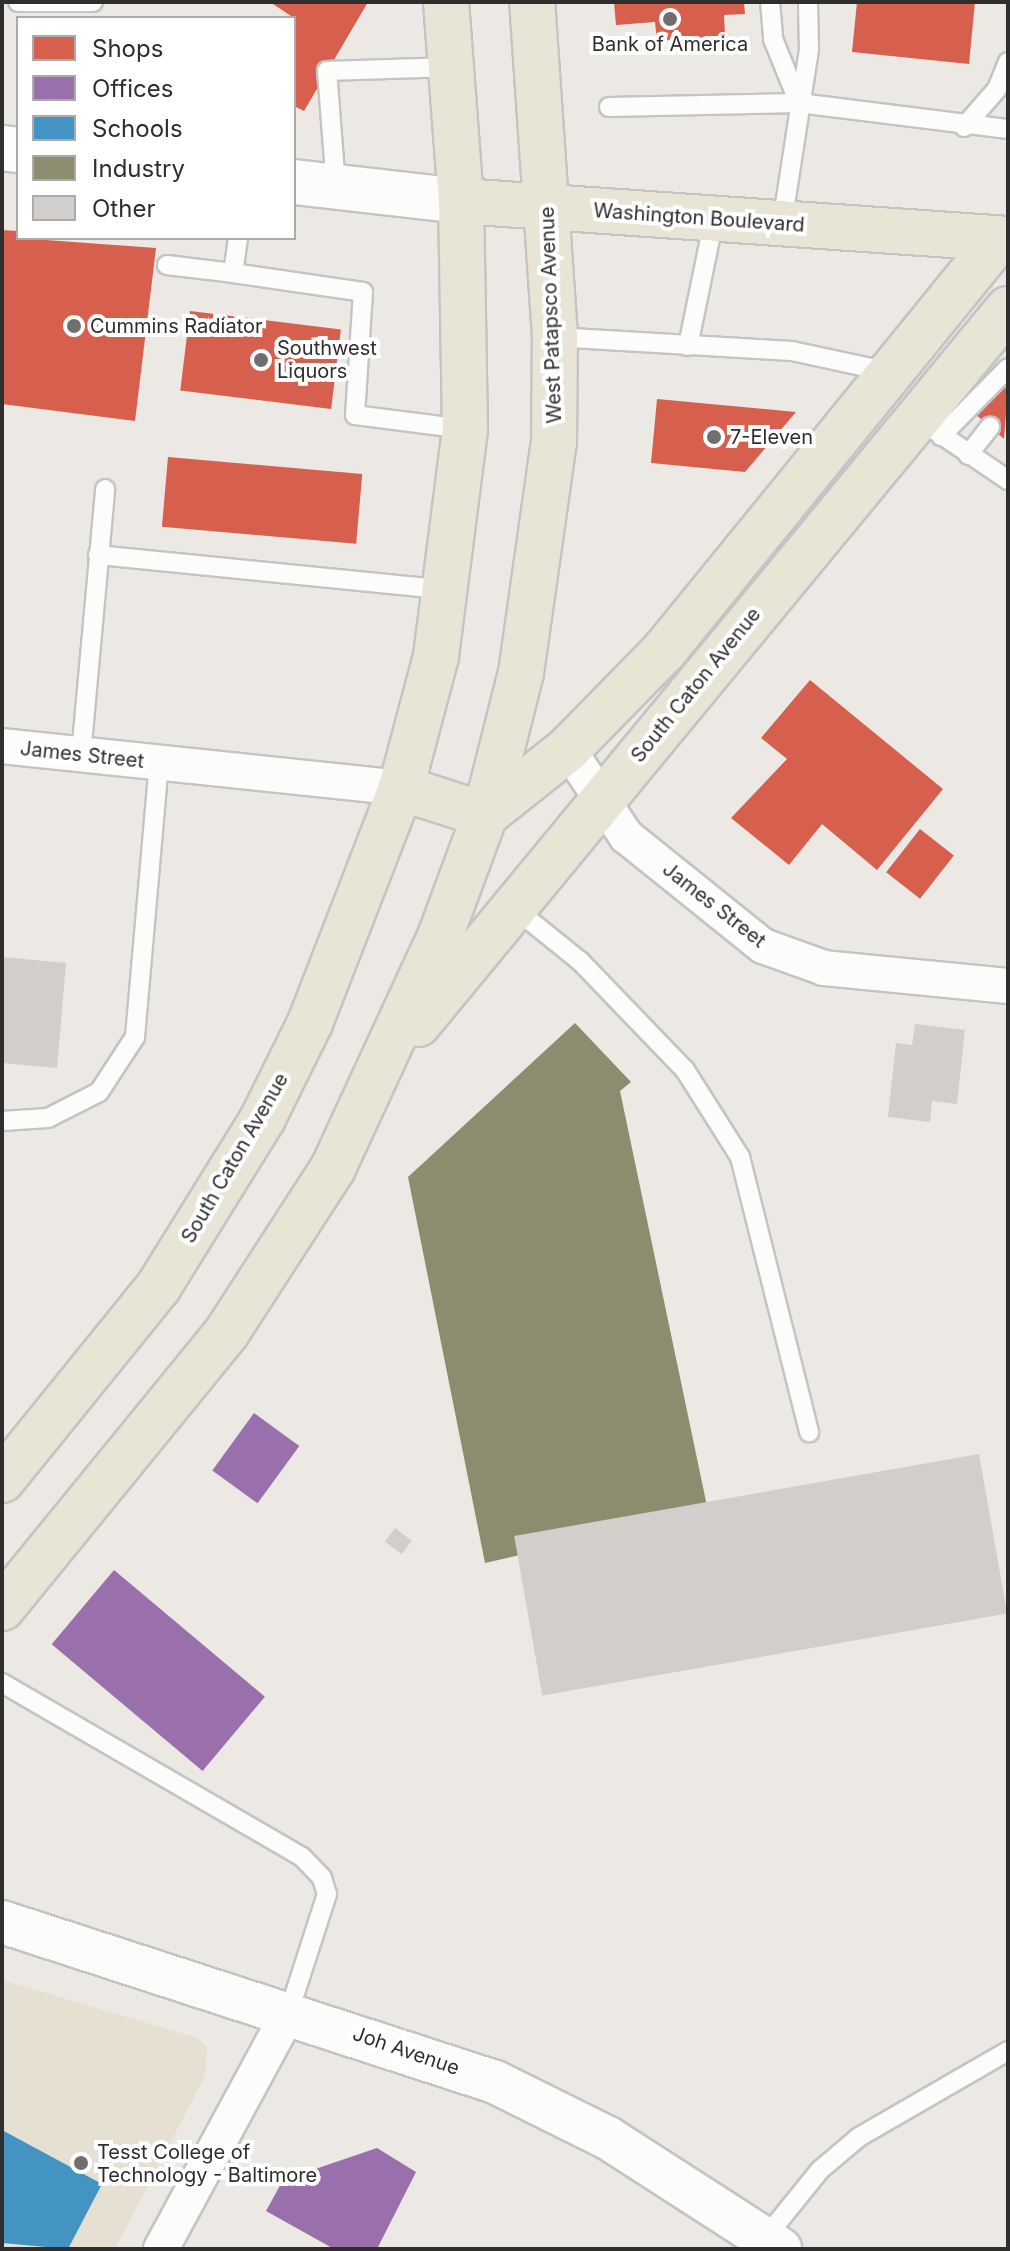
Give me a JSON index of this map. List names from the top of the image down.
{
  "streets": {
    "main road": ["Washington Boulevard", "West Patapsco Avenue", "South Caton Avenue"],
    "street": ["James Street", "Joh Avenue"]
  },
  "crossings": [
    ["Washington Boulevard", "West Patapsco Avenue"],
    ["Washington Boulevard", "South Caton Avenue"],
    ["West Patapsco Avenue", "South Caton Avenue"],
    ["South Caton Avenue", "James Street"]
  ],
  "places": [
    "Bank of America",
    "Cummins Radiator",
    "Southwest Liquors",
    "7-Eleven",
    "Tesst College of Technology - Baltimore"
  ],
  "legend": [
    "Shops",
    "Offices",
    "Schools",
    "Industry",
    "Other"
  ]
}
